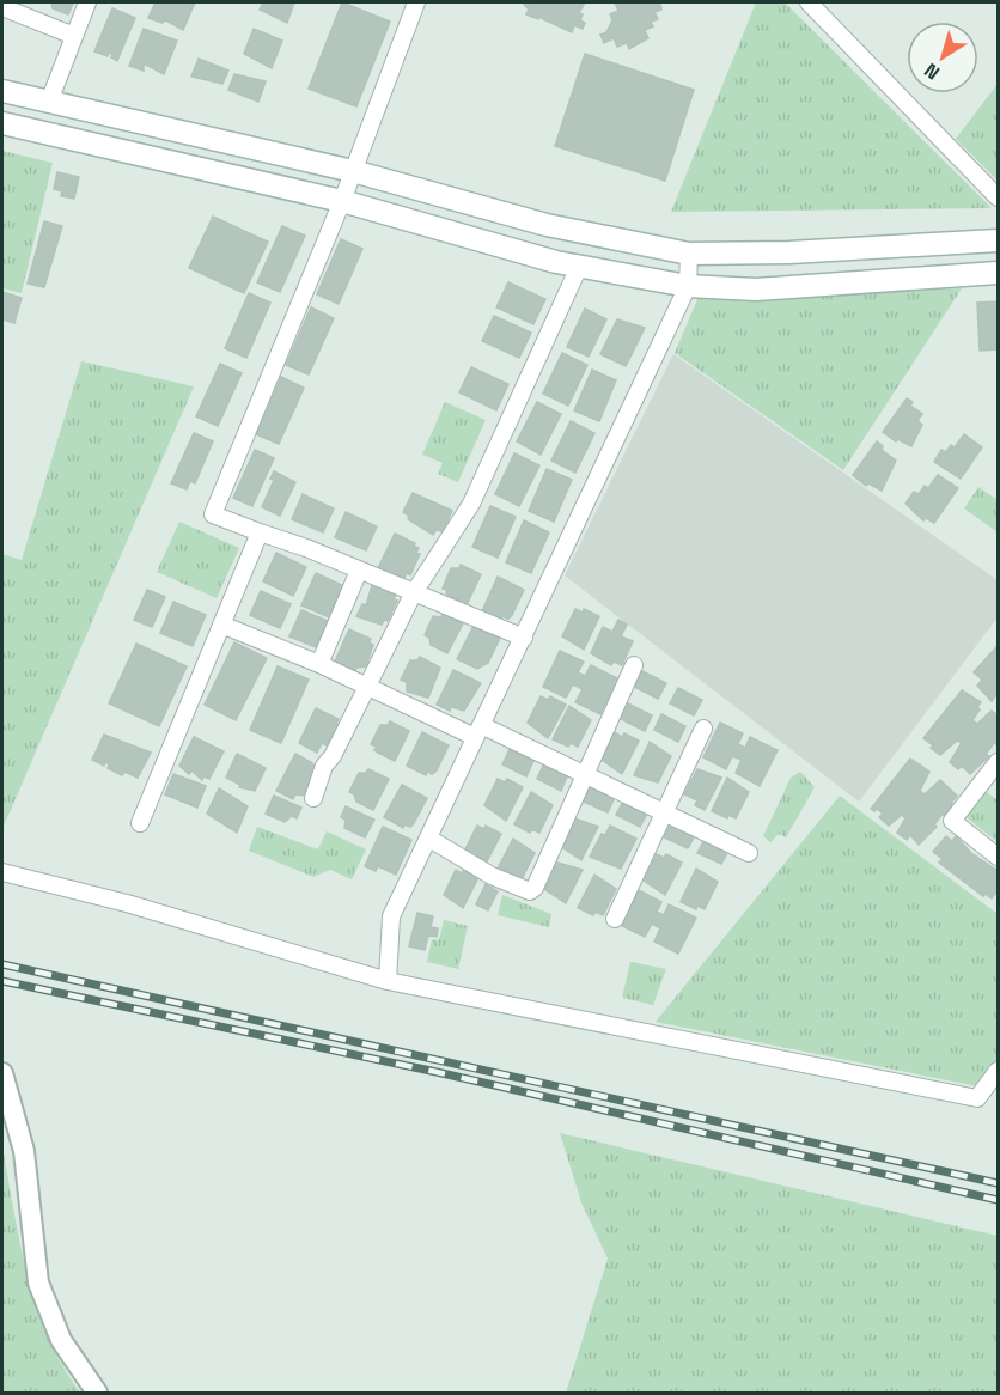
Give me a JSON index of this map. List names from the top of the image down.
{
  "north": "bottom left"
}
